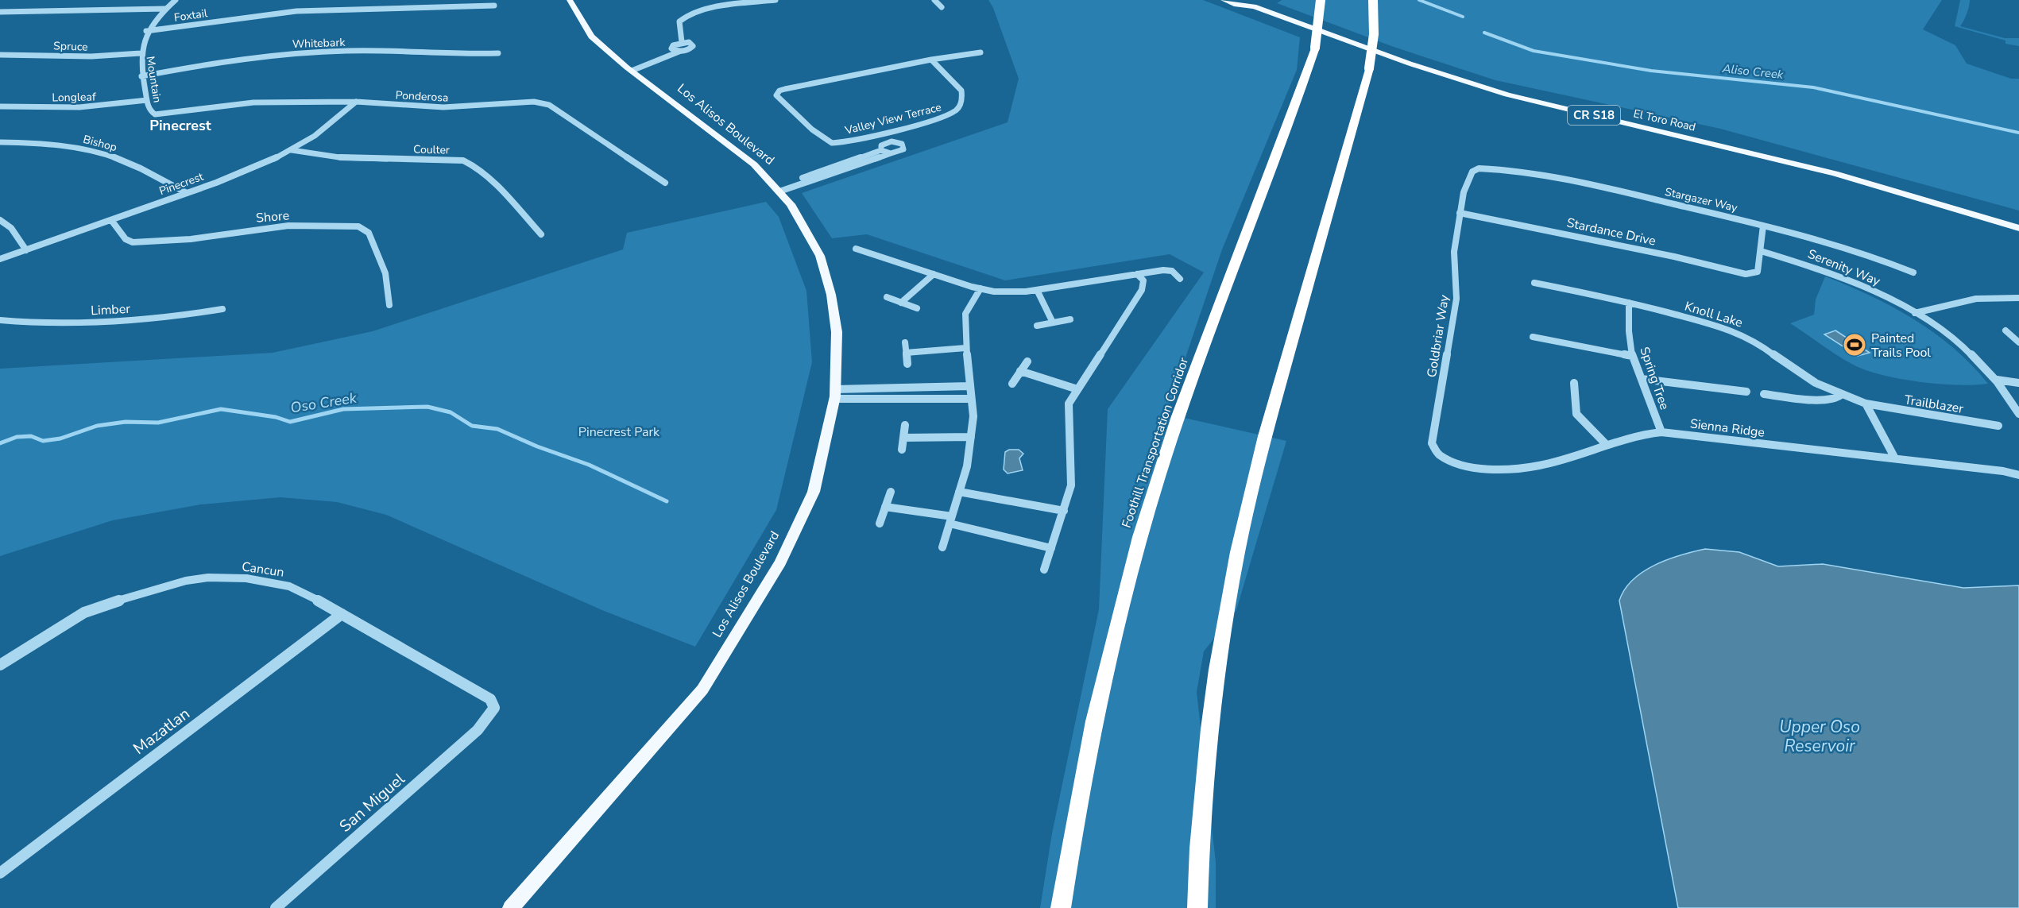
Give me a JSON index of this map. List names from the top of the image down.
{
  "streets": {
    "highway": ["Foothill Transportation Corridor"],
    "main road": ["CR S18", "El Toro Road", "Los Alisos Boulevard"],
    "street": [
      "Foxtail",
      "Whitebark",
      "Spruce",
      "Mountain",
      "Ponderosa",
      "Longleaf",
      "Valley View Terrace",
      "Bishop",
      "Coulter",
      "Pinecrest",
      "Stargazer Way",
      "Shore",
      "Stardance Drive",
      "Serenity Way",
      "Limber",
      "Knoll Lake",
      "Goldbriar Way",
      "Spring Tree",
      "Trailblazer",
      "Sienna Ridge",
      "Cancun",
      "Mazatlan",
      "San Miguel"
    ]
  },
  "crossings": [
    ["Foxtail", "Mountain"],
    ["Whitebark", "Mountain"],
    ["Spruce", "Mountain"],
    ["Mountain", "Ponderosa"],
    ["Mountain", "Longleaf"],
    ["Ponderosa", "Pinecrest"],
    ["Bishop", "Pinecrest"],
    ["Coulter", "Pinecrest"],
    ["Pinecrest", "Shore"],
    ["Stargazer Way", "Goldbriar Way"],
    ["Stardance Drive", "Serenity Way"],
    ["Stardance Drive", "Goldbriar Way"],
    ["Knoll Lake", "Spring Tree"],
    ["Knoll Lake", "Trailblazer"],
    ["Goldbriar Way", "Sienna Ridge"],
    ["Spring Tree", "Sienna Ridge"],
    ["Cancun", "Mazatlan"],
    ["Cancun", "San Miguel"]
  ],
  "districts": ["Pinecrest"],
  "water": ["Aliso Creek", "Oso Creek", "Upper Oso Reservoir"],
  "parks": ["Pinecrest Park"],
  "places": {
    "sports": ["Painted Trails Pool"]
  }
}
